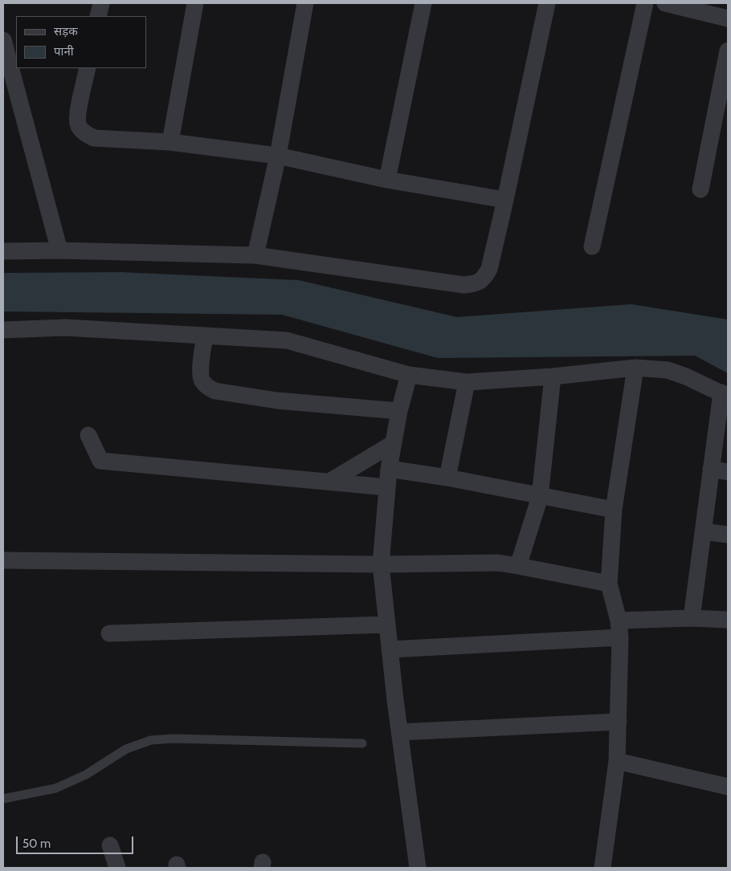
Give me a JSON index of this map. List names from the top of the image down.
{
  "legend": ["सड़क", "पानी"],
  "scale_bar": "50 m"
}
